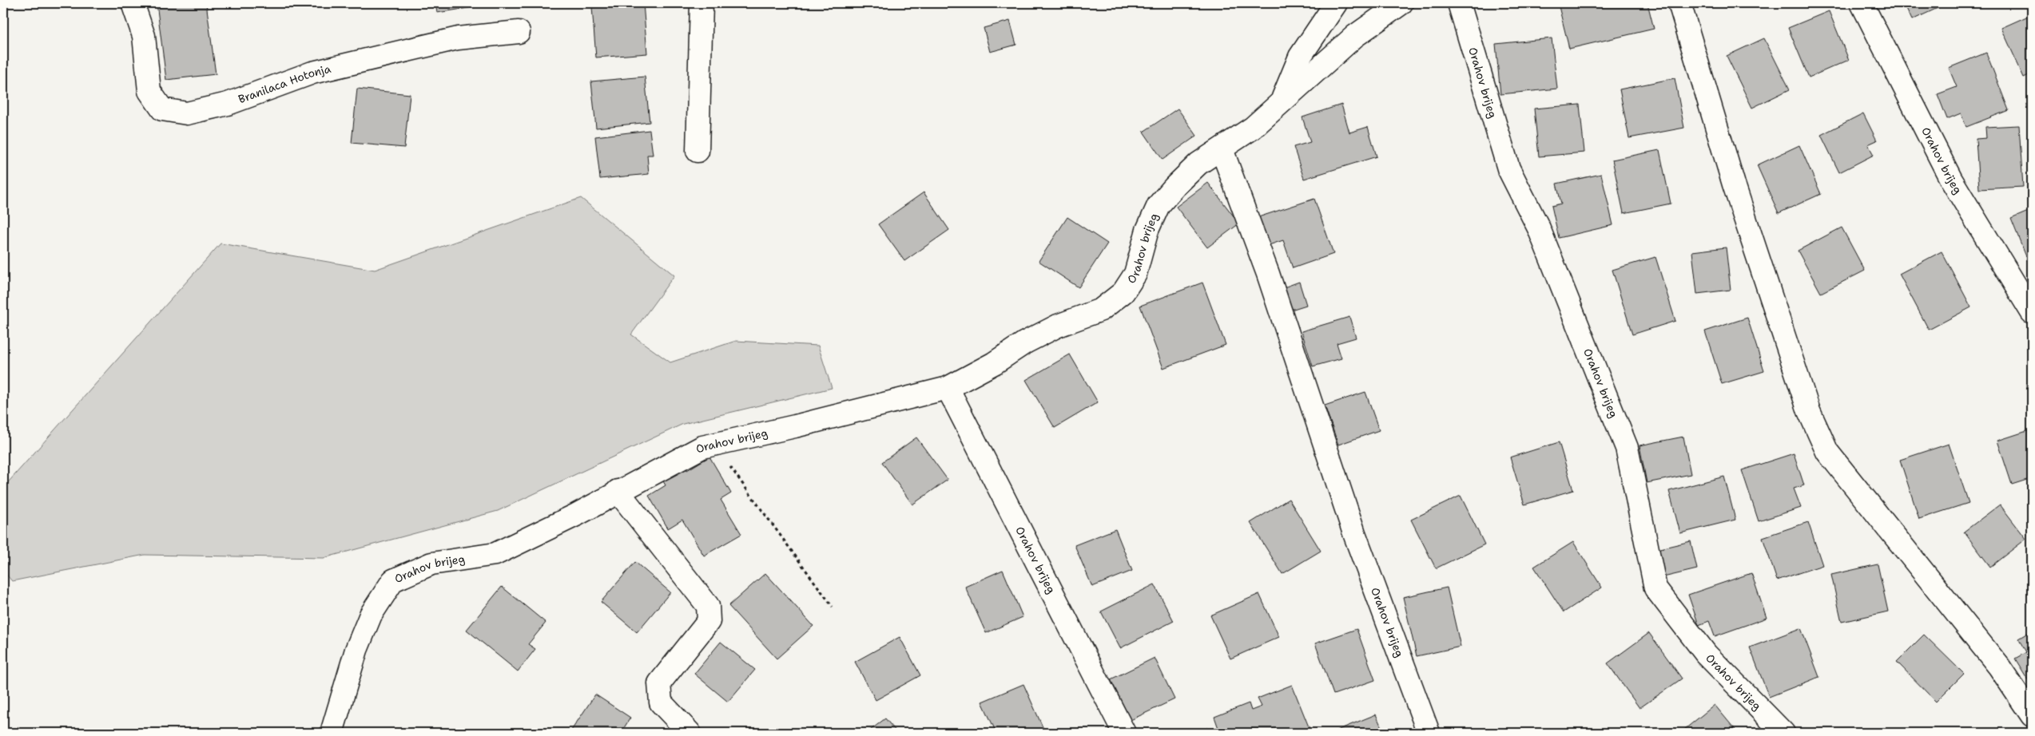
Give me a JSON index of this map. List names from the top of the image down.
{
  "streets": {
    "street": ["Orahov brijeg", "Branilaca Hotonja"]
  }
}
